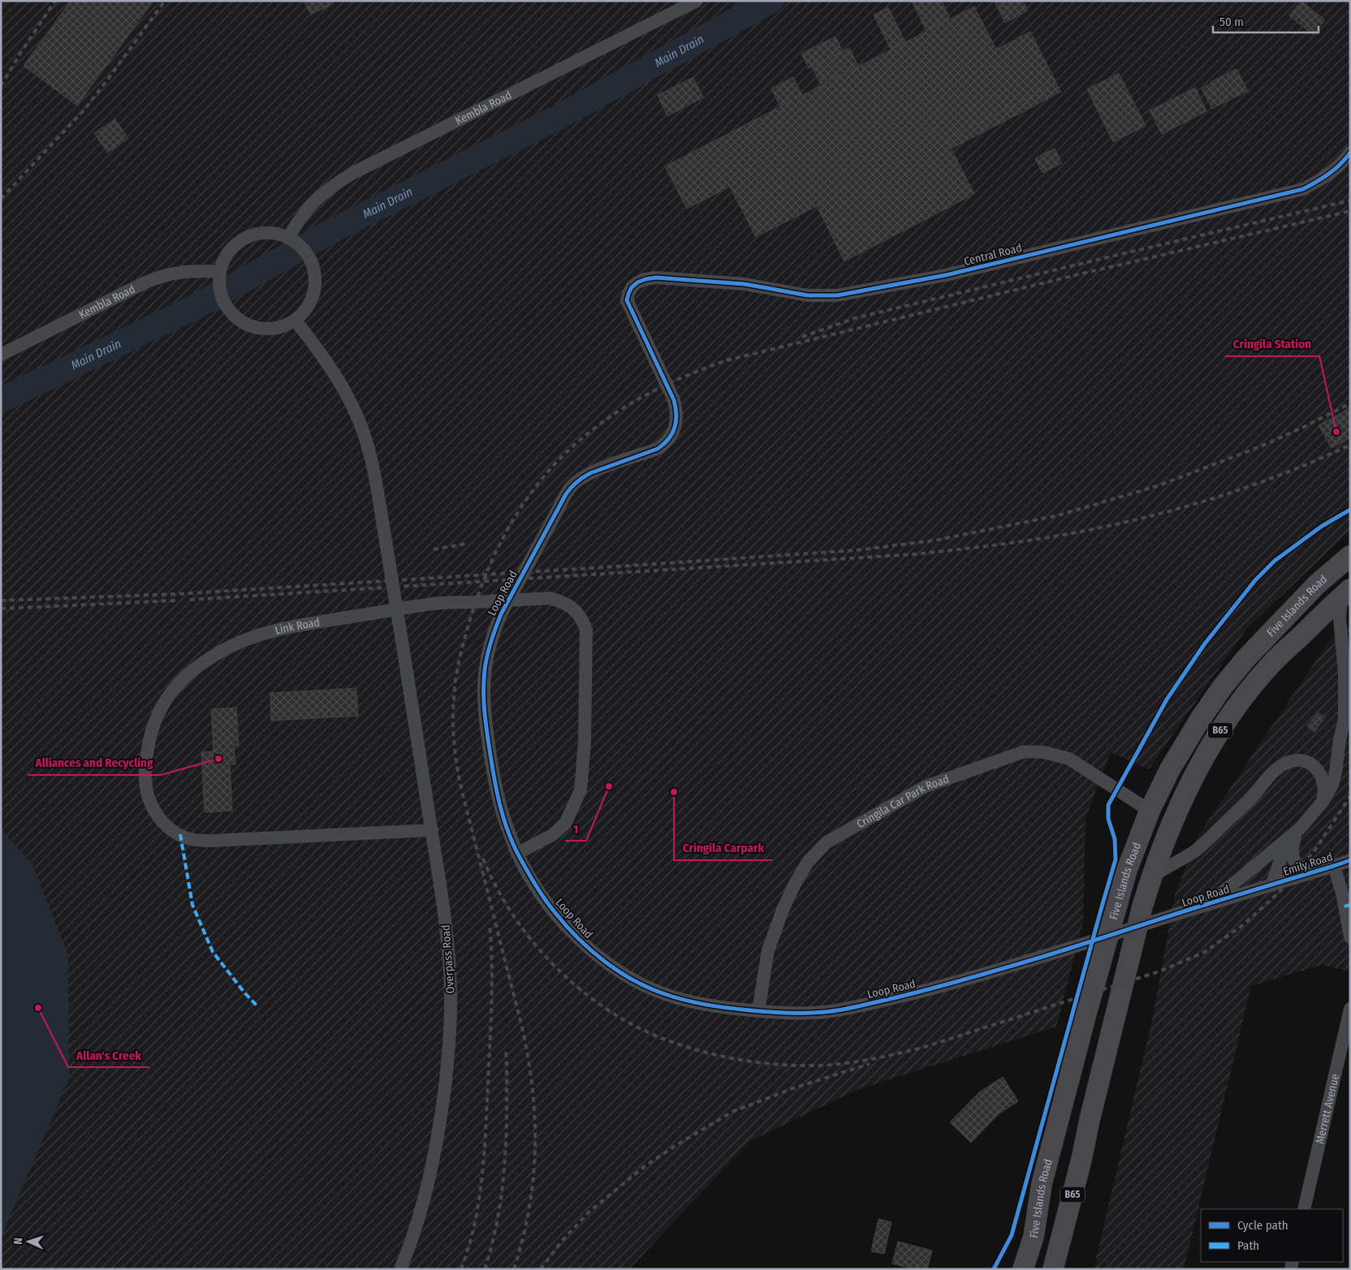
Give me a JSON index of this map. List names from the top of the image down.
{
  "streets": {
    "main road": ["Five Islands Road", "B65"],
    "street": [
      "Kembla Road",
      "Central Road",
      "Loop Road",
      "Link Road",
      "Cringila Car Park Road",
      "Emily Road",
      "Overpass Road",
      "Merrett Avenue"
    ]
  },
  "crossings": [
    ["Kembla Road", "Overpass Road"],
    ["Central Road", "Loop Road"],
    ["Loop Road", "Five Islands Road"],
    ["Loop Road", "Link Road"],
    ["Loop Road", "Cringila Car Park Road"],
    ["Loop Road", "Emily Road"],
    ["Five Islands Road", "B65"],
    ["Five Islands Road", "Cringila Car Park Road"],
    ["Link Road", "Overpass Road"]
  ],
  "water": ["Main Drain"],
  "places": [
    "Cringila Station",
    "Alliances and Recycling",
    "1",
    "Cringila Carpark",
    "Allan's Creek"
  ],
  "legend": ["Cycle path", "Path"],
  "scale_bar": "50 m",
  "north": "left"
}
